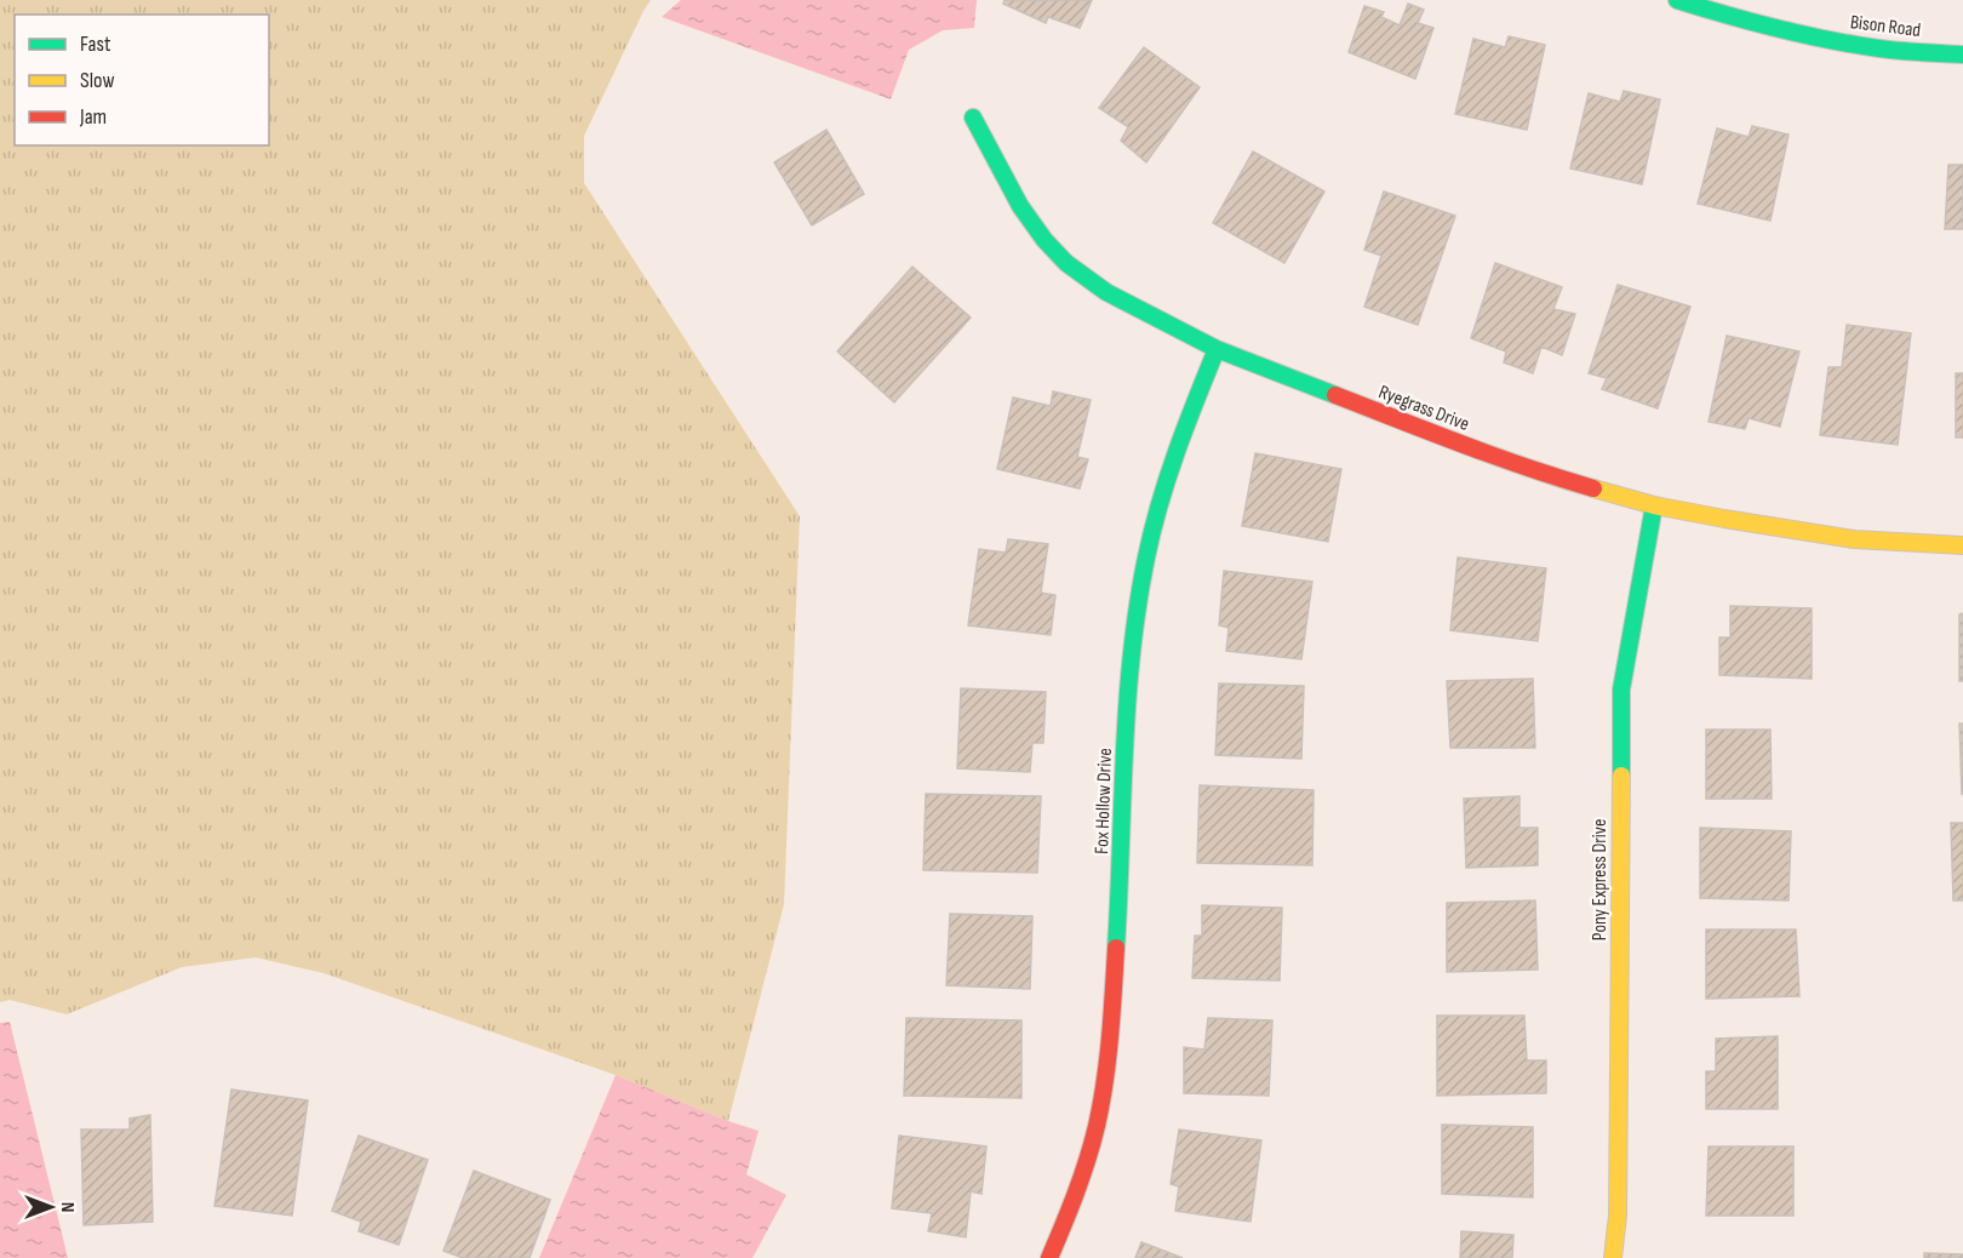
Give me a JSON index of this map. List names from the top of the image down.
{
  "streets": {
    "street": [
      "Bison Road",
      "Ryegrass Drive",
      "Fox Hollow Drive",
      "Pony Express Drive"
    ]
  },
  "crossings": [
    ["Ryegrass Drive", "Fox Hollow Drive"],
    ["Ryegrass Drive", "Pony Express Drive"]
  ],
  "legend": ["Fast", "Slow", "Jam"],
  "north": "right"
}
